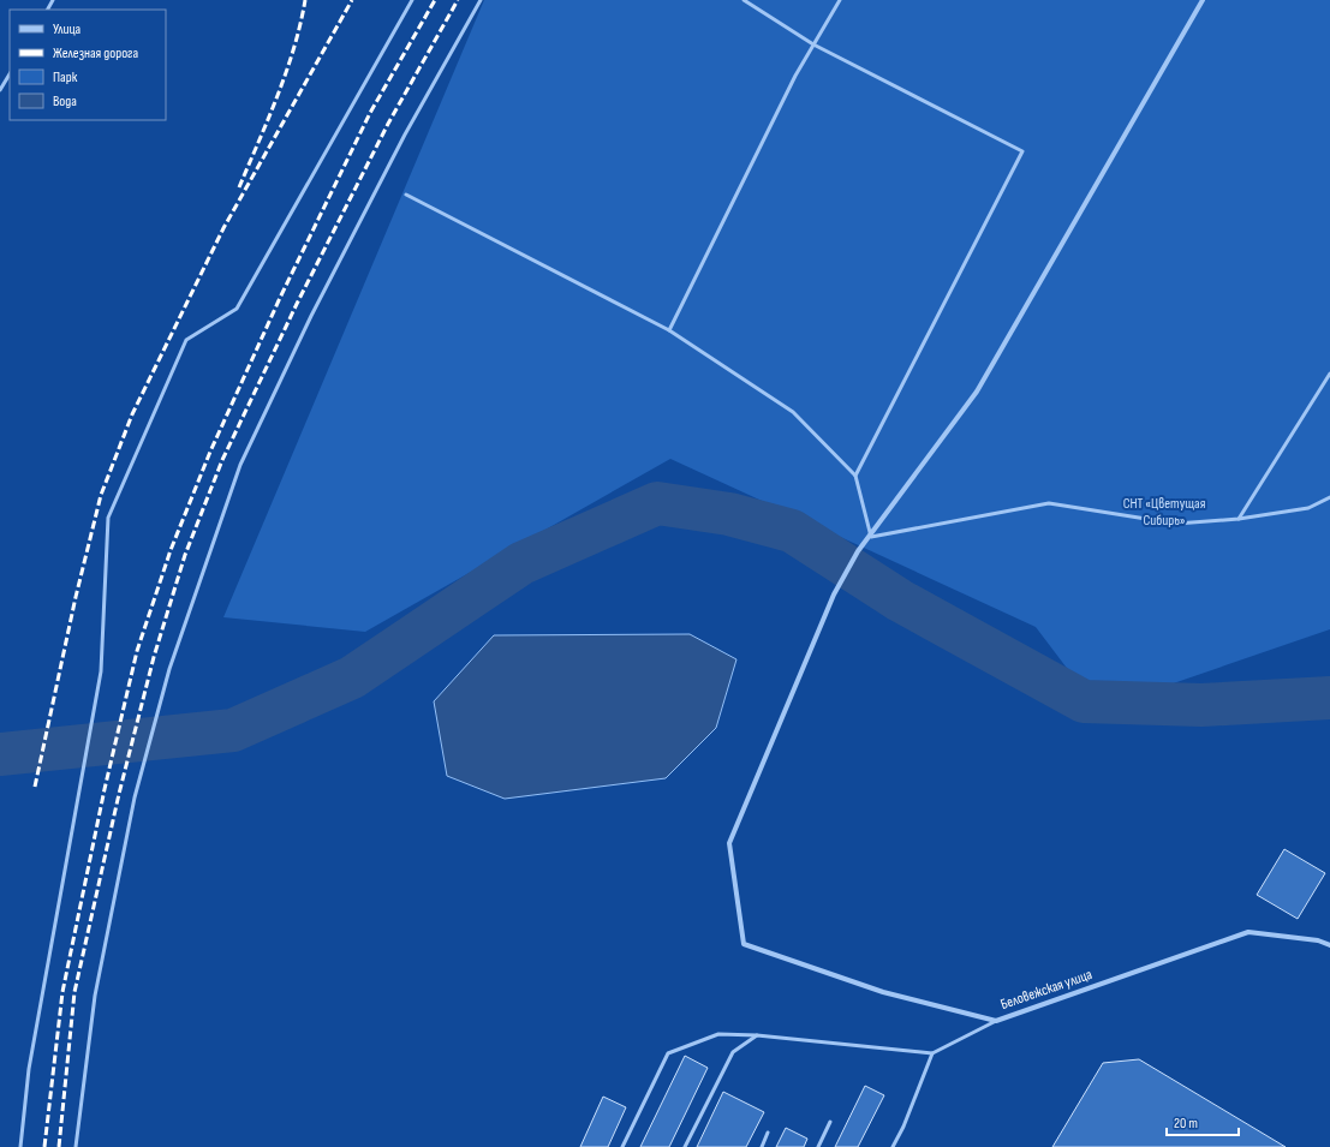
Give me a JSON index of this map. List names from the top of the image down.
{
  "streets": {
    "street": ["Беловежская улица"]
  },
  "parks": ["СНТ «Цветущая Сибирь»"],
  "legend": [
    "Улица",
    "Железная дорога",
    "Парк",
    "Вода"
  ],
  "scale_bar": "20 m"
}
